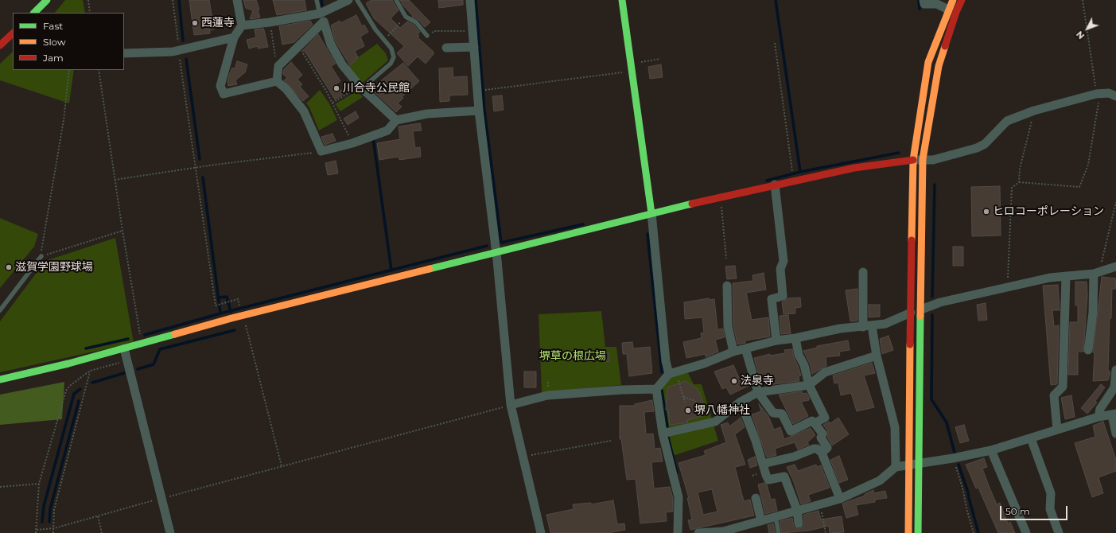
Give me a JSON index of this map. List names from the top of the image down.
{
  "parks": ["堺草の根広場"],
  "places": [
    "西蓮寺",
    "川合寺公民館",
    "ヒロコーポレーション",
    "滋賀学園野球場",
    "法泉寺",
    "堺八幡神社"
  ],
  "legend": ["Fast", "Slow", "Jam"],
  "scale_bar": "50 m",
  "north": "bottom left"
}
